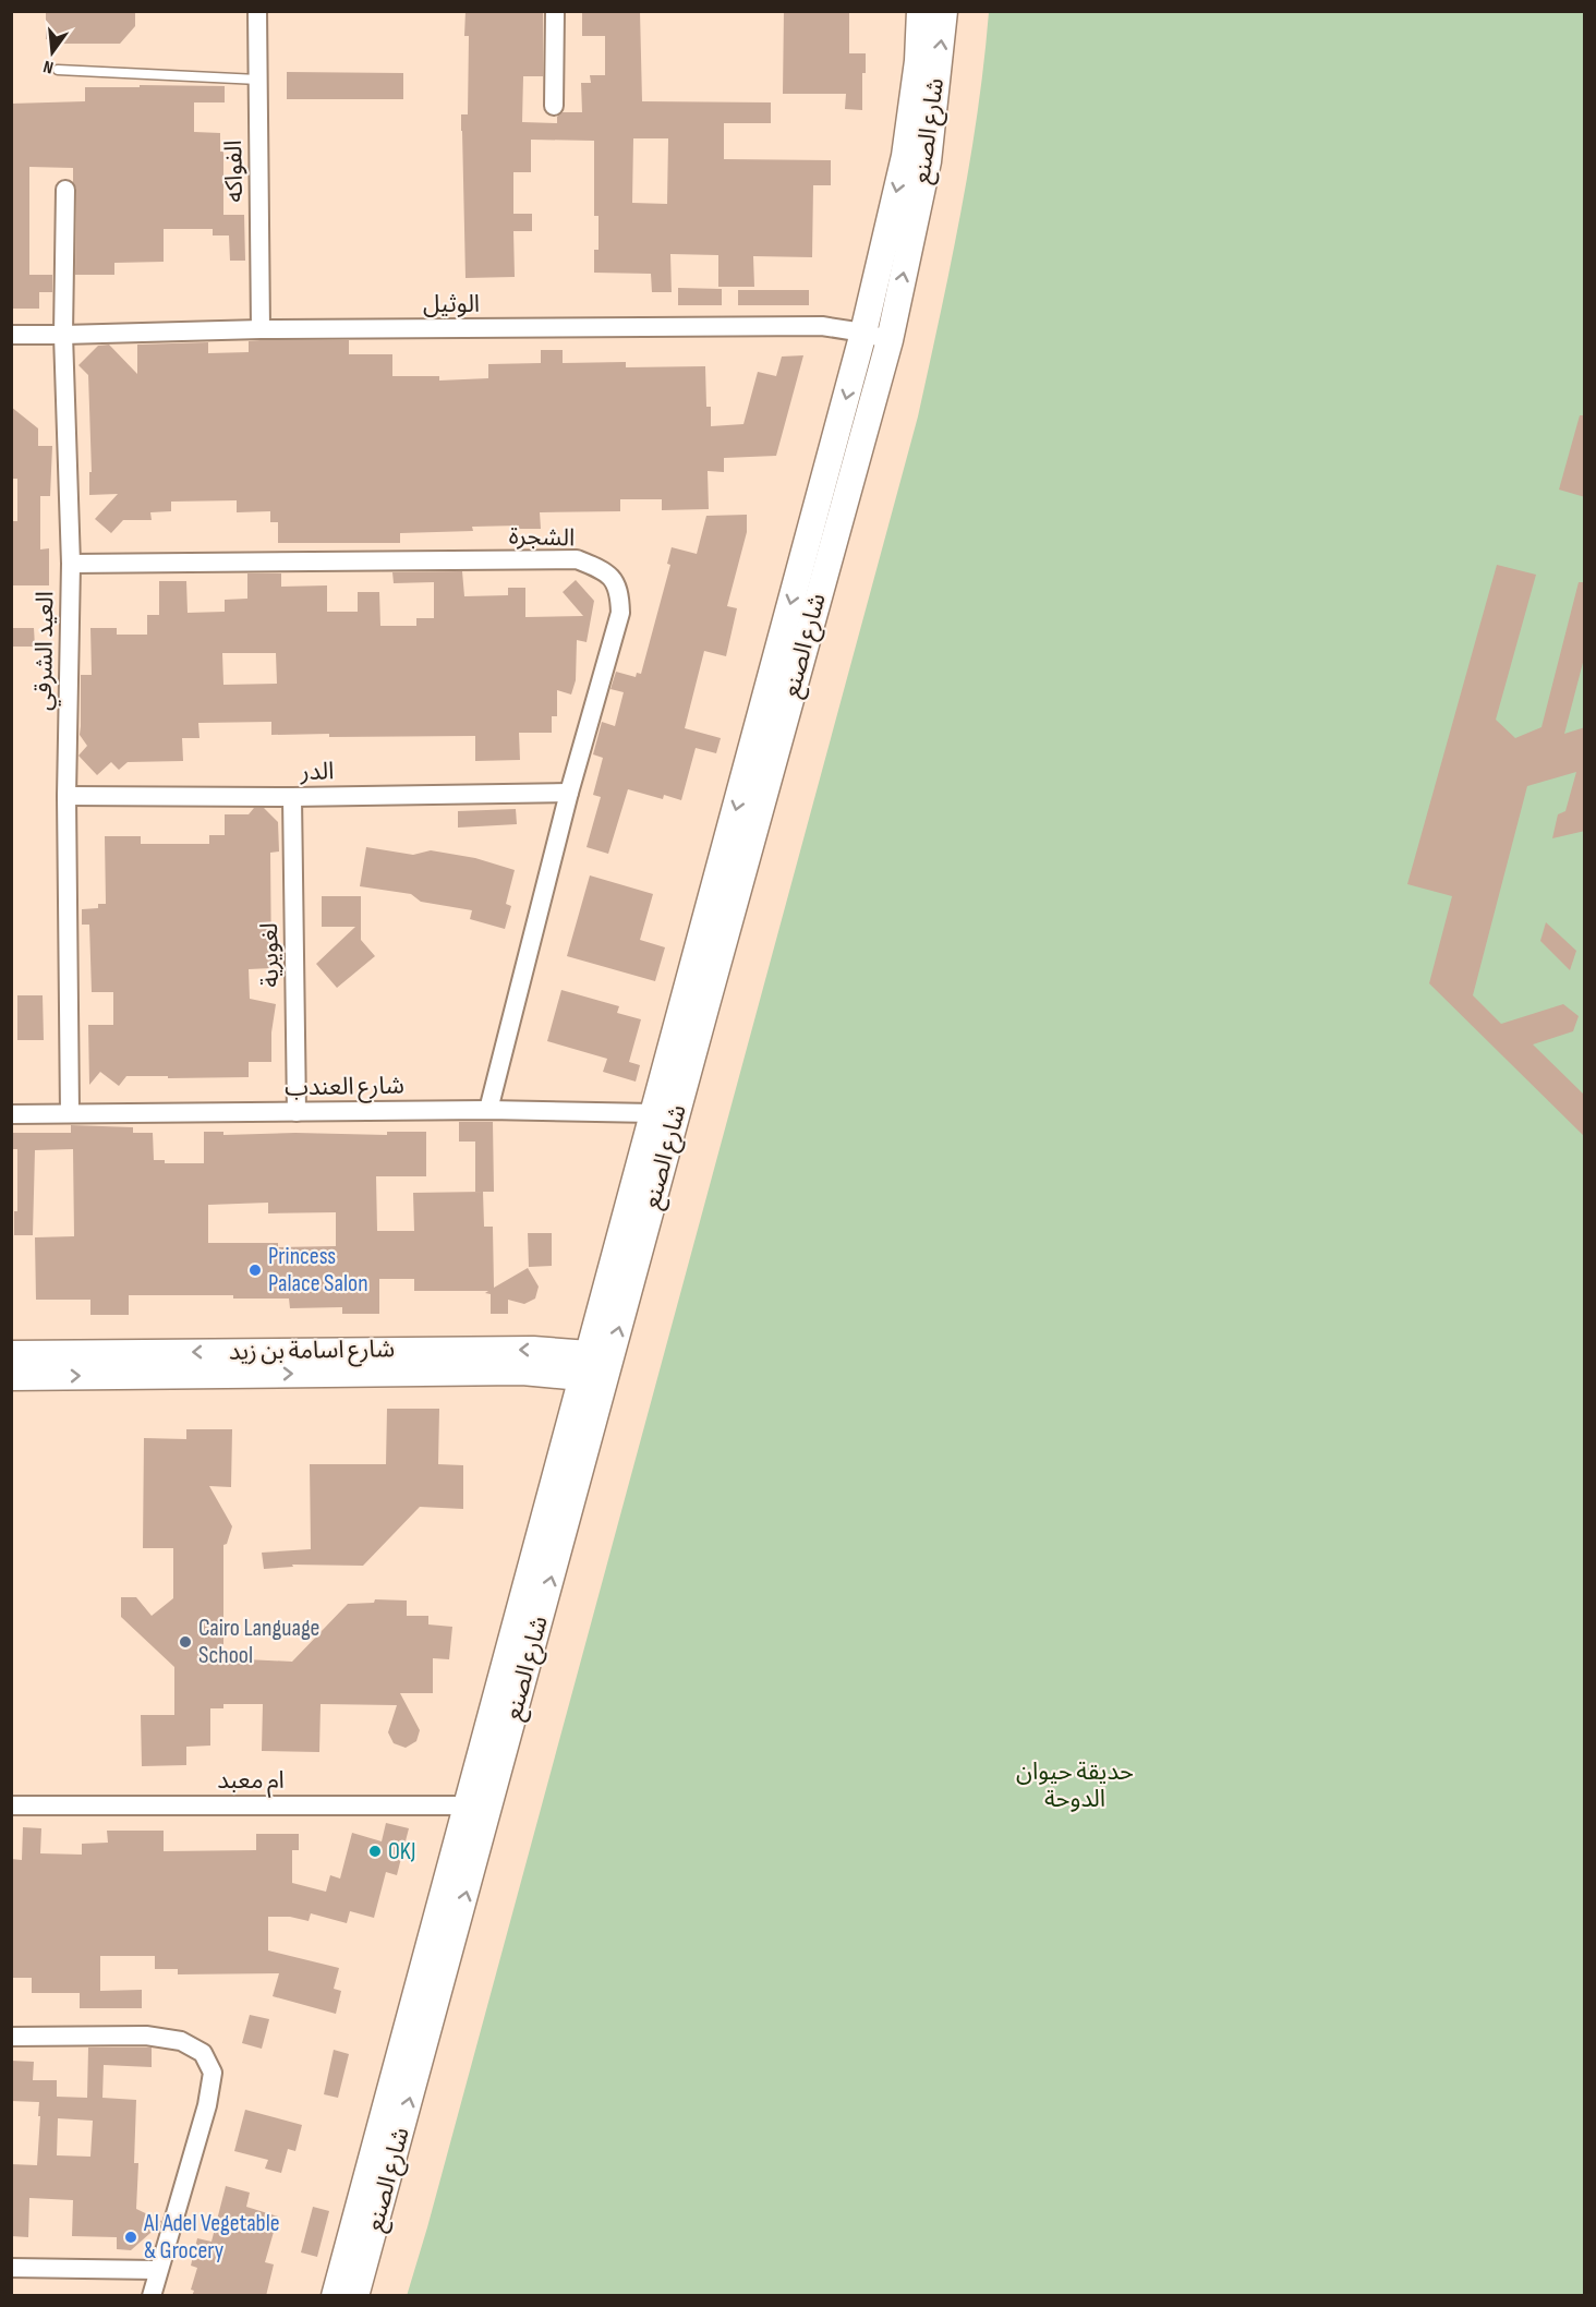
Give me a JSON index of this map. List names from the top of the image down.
{
  "streets": {
    "street": [
      "شارع الصنع",
      "الفواكه",
      "الوثيل",
      "الشجرة",
      "العيد الشرقي",
      "الدر",
      "لغويرية",
      "شارع العندب",
      "شارع اسامة بن زيد",
      "ام معبد"
    ]
  },
  "crossings": [
    ["شارع الصنع", "الوثيل"],
    ["شارع الصنع", "شارع العندب"],
    ["شارع الصنع", "شارع اسامة بن زيد"],
    ["شارع الصنع", "ام معبد"],
    ["الفواكه", "الوثيل"],
    ["الوثيل", "العيد الشرقي"],
    ["الشجرة", "العيد الشرقي"],
    ["الشجرة", "الدر"],
    ["الشجرة", "شارع العندب"],
    ["العيد الشرقي", "الدر"],
    ["العيد الشرقي", "شارع العندب"],
    ["الدر", "لغويرية"],
    ["لغويرية", "شارع العندب"]
  ],
  "parks": ["حديقة حيوان الدوحة"],
  "places": [
    "Princess Palace Salon",
    "Cairo Language School",
    "OKJ",
    "Al Adel Vegetable & Grocery"
  ],
  "north": "bottom"
}
